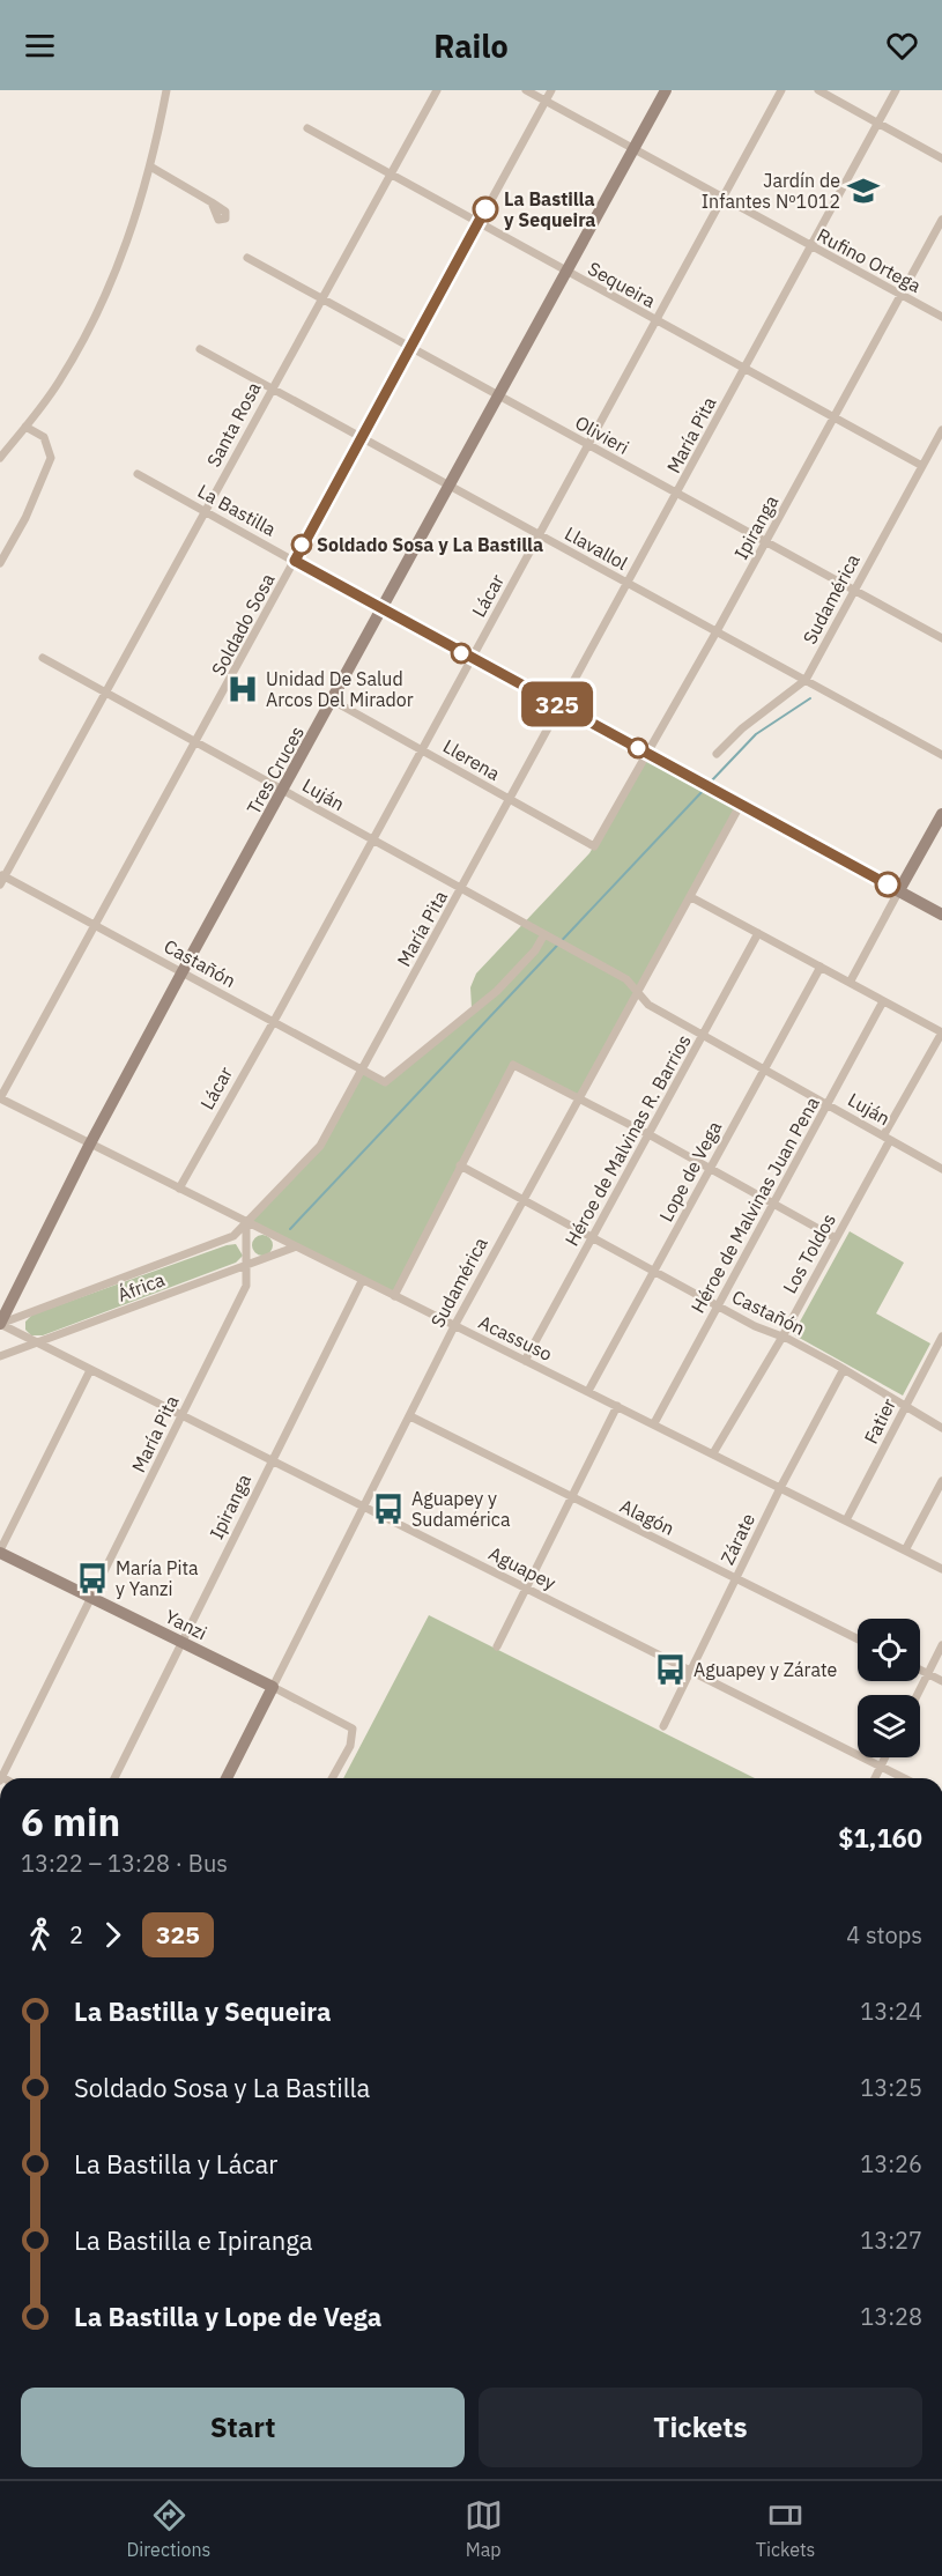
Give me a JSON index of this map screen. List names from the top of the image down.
{
  "streets": {
    "street": [
      "Rufino Ortega",
      "Sequeira",
      "Santa Rosa",
      "Olivieri",
      "María Pita",
      "La Bastilla",
      "Ipiranga",
      "Llavallol",
      "Lácar",
      "Sudamérica",
      "Soldado Sosa",
      "Llerena",
      "Tres Cruces",
      "Luján",
      "Castañón",
      "Héroe de Malvinas R. Barrios",
      "Lope de Vega",
      "Héroe de Malvinas Juan Pena",
      "Los Toldos",
      "África",
      "Acassuso",
      "Fatier",
      "Alagón",
      "Zárate",
      "Aguapey",
      "Yanzi"
    ]
  },
  "crossings": [
    ["Rufino Ortega", "María Pita"],
    ["Rufino Ortega", "Ipiranga"],
    ["Rufino Ortega", "Lácar"],
    ["Rufino Ortega", "Soldado Sosa"],
    ["Rufino Ortega", "Tres Cruces"],
    ["Sequeira", "Santa Rosa"],
    ["Sequeira", "María Pita"],
    ["Sequeira", "Ipiranga"],
    ["Sequeira", "Lácar"],
    ["Sequeira", "Sudamérica"],
    ["Sequeira", "Soldado Sosa"],
    ["Sequeira", "Tres Cruces"],
    ["Santa Rosa", "Olivieri"],
    ["Santa Rosa", "La Bastilla"],
    ["Santa Rosa", "Llavallol"],
    ["Santa Rosa", "Luján"],
    ["Santa Rosa", "Castañón"],
    ["Olivieri", "María Pita"],
    ["Olivieri", "Ipiranga"],
    ["Olivieri", "Lácar"],
    ["Olivieri", "Sudamérica"],
    ["Olivieri", "Soldado Sosa"],
    ["Olivieri", "Tres Cruces"],
    ["María Pita", "La Bastilla"],
    ["María Pita", "Llavallol"],
    ["María Pita", "Llerena"],
    ["María Pita", "Luján"],
    ["María Pita", "Castañón"],
    ["María Pita", "África"],
    ["María Pita", "Acassuso"],
    ["María Pita", "Aguapey"],
    ["María Pita", "Yanzi"],
    ["La Bastilla", "Ipiranga"],
    ["La Bastilla", "Lácar"],
    ["La Bastilla", "Sudamérica"],
    ["La Bastilla", "Soldado Sosa"],
    ["La Bastilla", "Tres Cruces"],
    ["Ipiranga", "Llavallol"],
    ["Ipiranga", "Llerena"],
    ["Ipiranga", "Acassuso"],
    ["Ipiranga", "Aguapey"],
    ["Ipiranga", "Yanzi"],
    ["Llavallol", "Lácar"],
    ["Llavallol", "Sudamérica"],
    ["Llavallol", "Soldado Sosa"],
    ["Llavallol", "Tres Cruces"],
    ["Lácar", "Llerena"],
    ["Lácar", "Luján"],
    ["Lácar", "Castañón"],
    ["Lácar", "Acassuso"],
    ["Sudamérica", "Luján"],
    ["Sudamérica", "Castañón"],
    ["Sudamérica", "Acassuso"],
    ["Sudamérica", "Alagón"],
    ["Sudamérica", "Aguapey"],
    ["Sudamérica", "Yanzi"],
    ["Soldado Sosa", "Luján"],
    ["Soldado Sosa", "Castañón"],
    ["Soldado Sosa", "Acassuso"],
    ["Llerena", "Tres Cruces"],
    ["Tres Cruces", "Luján"],
    ["Tres Cruces", "Castañón"],
    ["Tres Cruces", "África"],
    ["Tres Cruces", "Acassuso"],
    ["Tres Cruces", "Aguapey"],
    ["Luján", "Castañón"],
    ["Luján", "Héroe de Malvinas R. Barrios"],
    ["Luján", "Lope de Vega"],
    ["Luján", "Héroe de Malvinas Juan Pena"],
    ["Luján", "Los Toldos"],
    ["Castañón", "Héroe de Malvinas R. Barrios"],
    ["Castañón", "Lope de Vega"],
    ["Castañón", "Héroe de Malvinas Juan Pena"],
    ["Castañón", "Los Toldos"],
    ["Castañón", "Fatier"],
    ["Castañón", "Zárate"],
    ["Héroe de Malvinas R. Barrios", "Acassuso"],
    ["Lope de Vega", "Acassuso"],
    ["Héroe de Malvinas Juan Pena", "Acassuso"],
    ["Los Toldos", "Acassuso"],
    ["África", "Acassuso"],
    ["África", "Aguapey"],
    ["Acassuso", "Fatier"],
    ["Acassuso", "Zárate"],
    ["Alagón", "Zárate"],
    ["Zárate", "Aguapey"]
  ],
  "places": {
    "school or university": ["Jardín de Infantes Nº1012"],
    "other": ["La Bastilla y Sequeira", "Soldado Sosa y La Bastilla"],
    "hospital": ["Unidad De Salud Arcos Del Mirador"],
    "bus stop": ["Aguapey y Sudamérica", "María Pita y Yanzi", "Aguapey y Zárate"]
  },
  "lines": ["bus line 325"],
  "page": {
    "header": "Railo",
    "on_map": "325",
    "heading": ["6 min", "13:22 – 13:28 · Bus", "$1,160"],
    "legs": ["2", "325", "4 stops"],
    "list": [
      {
        "name": "La Bastilla y Sequeira",
        "value": "13:24"
      },
      {
        "name": "Soldado Sosa y La Bastilla",
        "value": "13:25"
      },
      {
        "name": "La Bastilla y Lácar",
        "value": "13:26"
      },
      {
        "name": "La Bastilla e Ipiranga",
        "value": "13:27"
      },
      {
        "name": "La Bastilla y Lope de Vega",
        "value": "13:28"
      }
    ],
    "buttons": ["Start", "Tickets"],
    "tabs": ["Directions", "Map", "Tickets"]
  }
}
